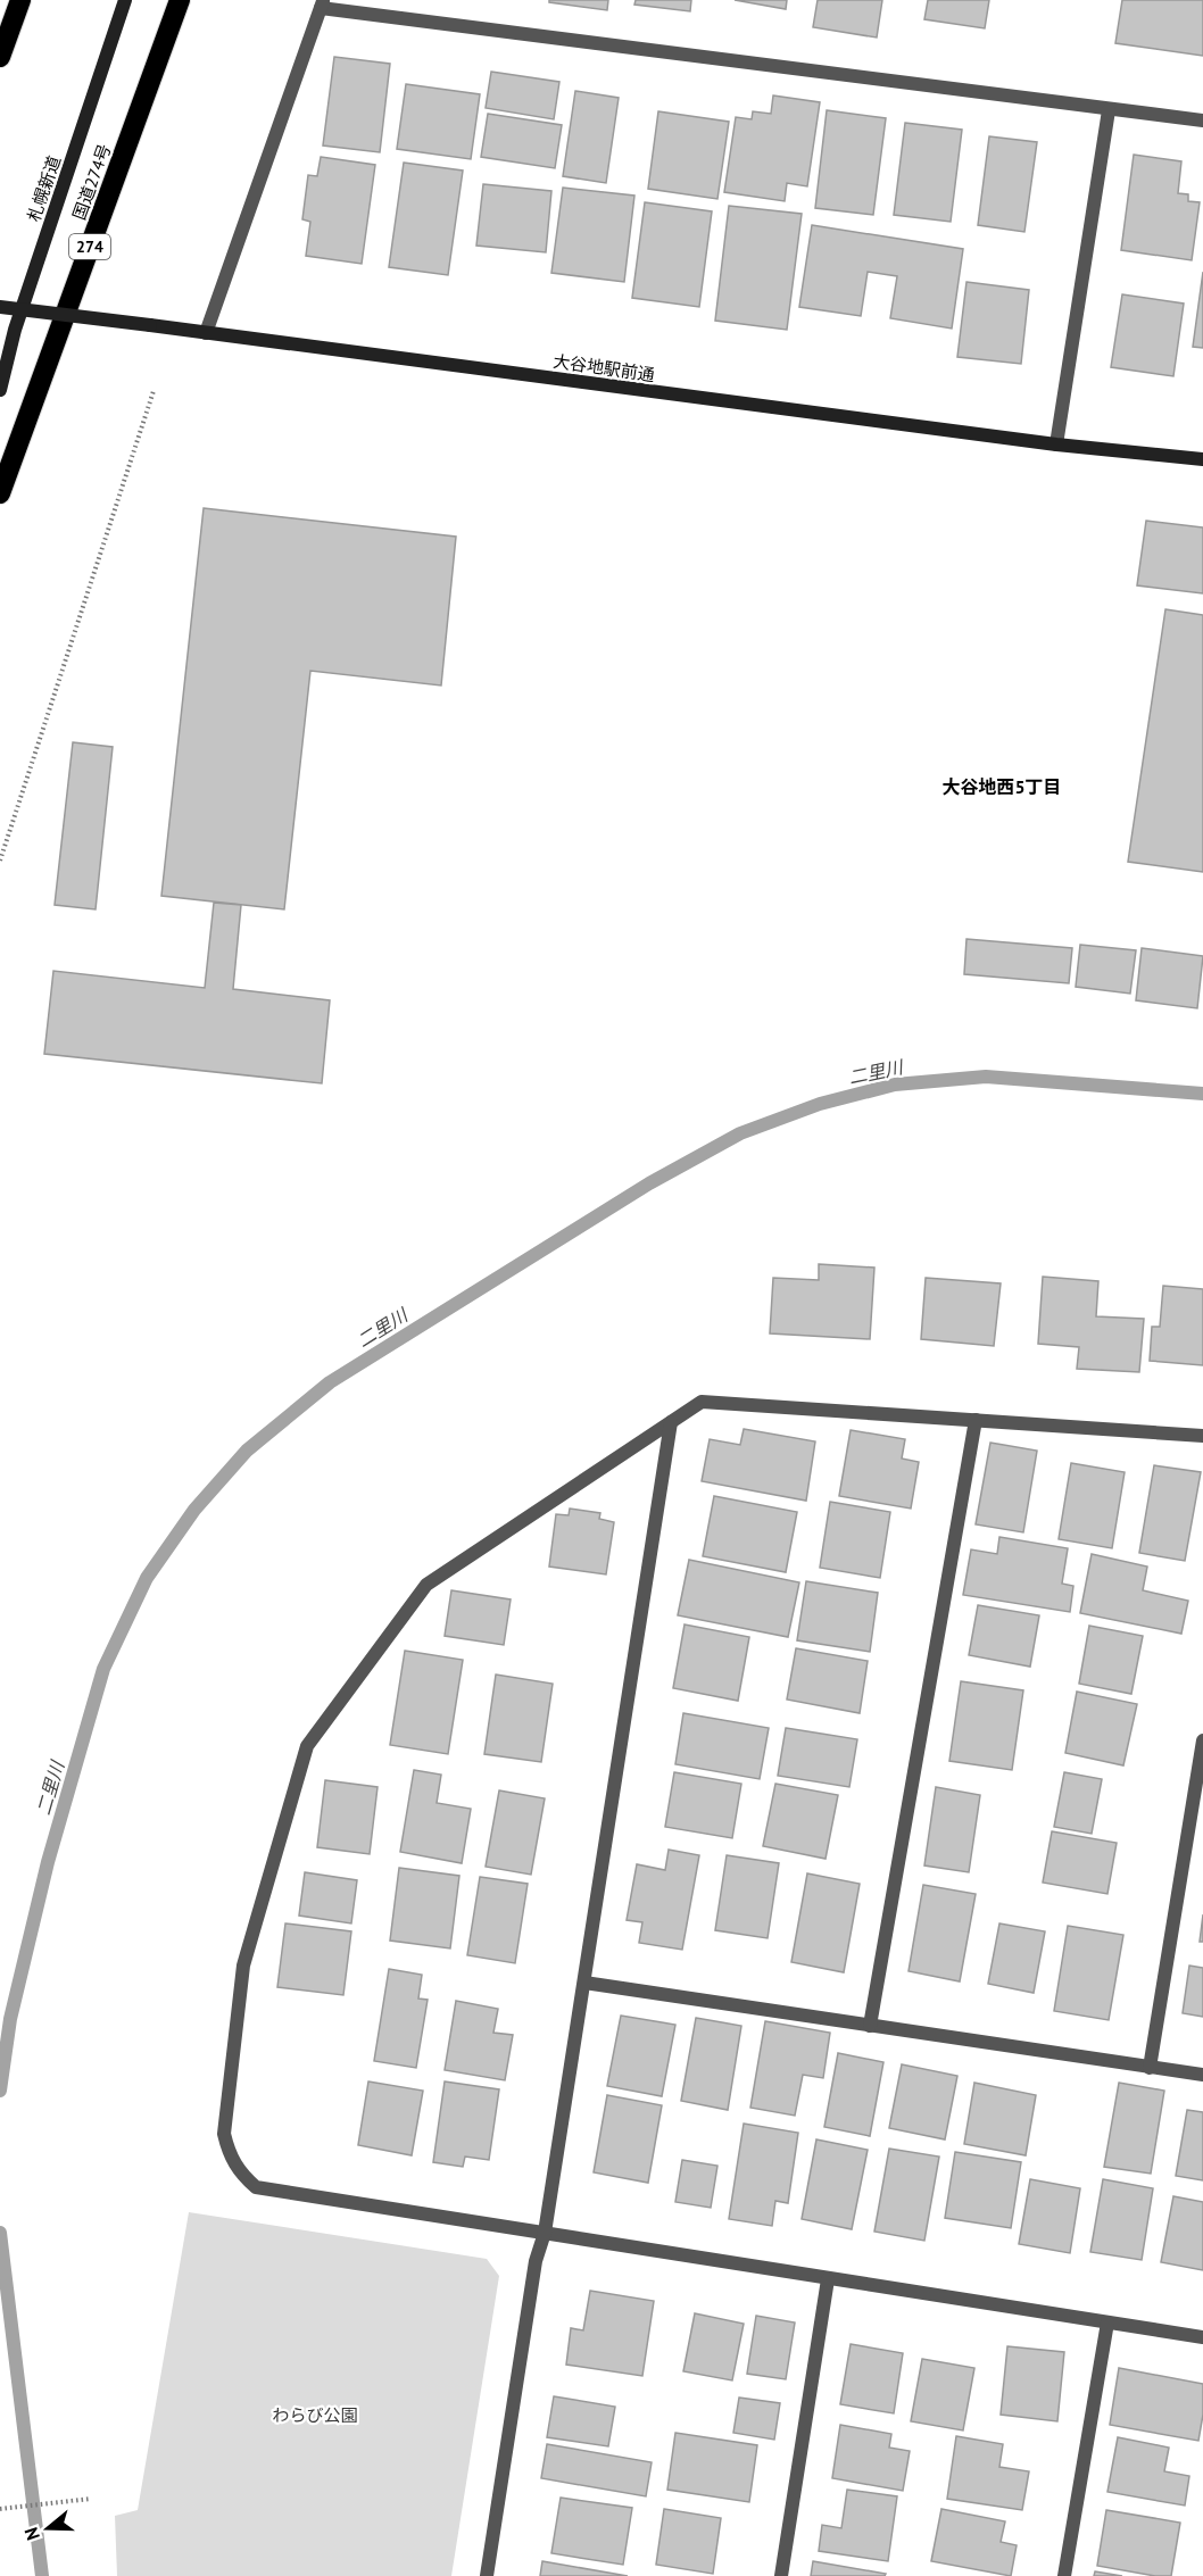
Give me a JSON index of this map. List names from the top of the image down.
{
  "streets": {
    "highway": ["国道274号", "274"],
    "street": ["札幌新道", "大谷地駅前通"]
  },
  "districts": ["大谷地西5丁目"],
  "water": ["二里川"],
  "parks": ["わらび公園"],
  "north": "left"
}
